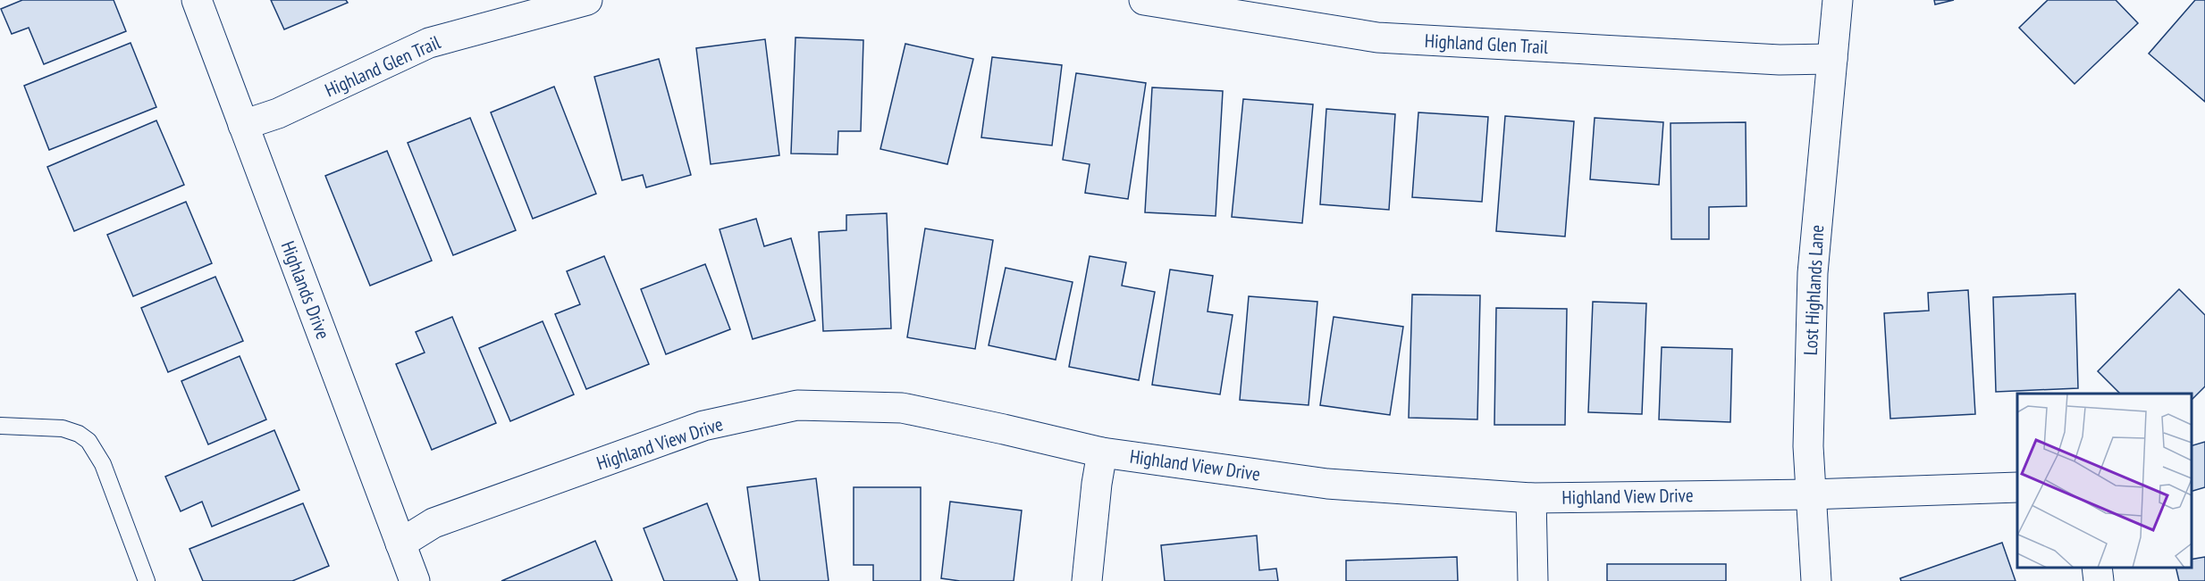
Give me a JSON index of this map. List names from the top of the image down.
{
  "streets": {
    "street": [
      "Highland Glen Trail",
      "Highlands Drive",
      "Lost Highlands Lane",
      "Highland View Drive"
    ]
  },
  "crossings": [
    ["Highland Glen Trail", "Highlands Drive"],
    ["Highland Glen Trail", "Lost Highlands Lane"],
    ["Highlands Drive", "Highland View Drive"],
    ["Lost Highlands Lane", "Highland View Drive"]
  ]
}
